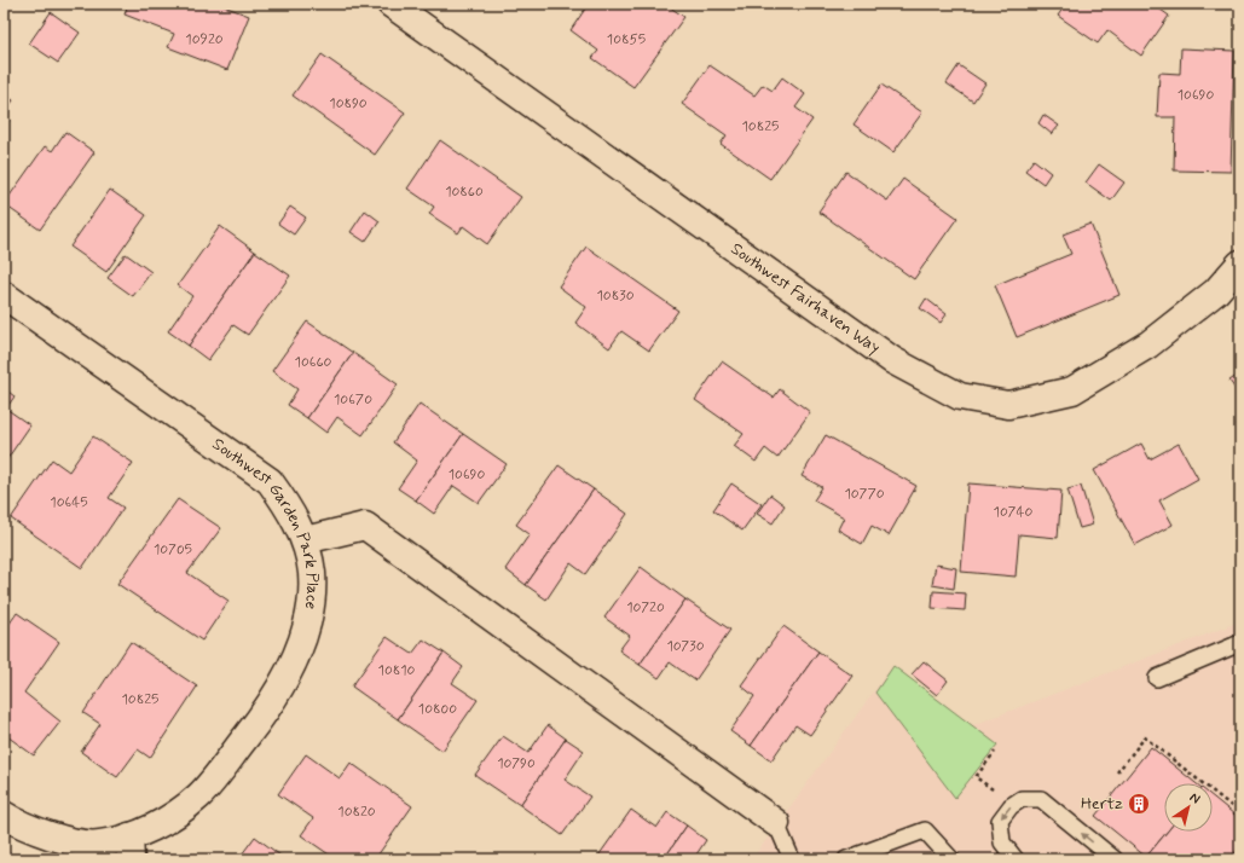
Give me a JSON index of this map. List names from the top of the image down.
{
  "streets": {
    "street": ["Southwest Fairhaven Way", "Southwest Garden Park Place"]
  },
  "places": {
    "building": ["Hertz"]
  },
  "house_numbers": [
    "10920",
    "10855",
    "10690",
    "10890",
    "10825",
    "10860",
    "10830",
    "10660",
    "10670",
    "10690",
    "10770",
    "10645",
    "10740",
    "10705",
    "10720",
    "10730",
    "10810",
    "10825",
    "10800",
    "10790",
    "10820"
  ],
  "north": "top right"
}
